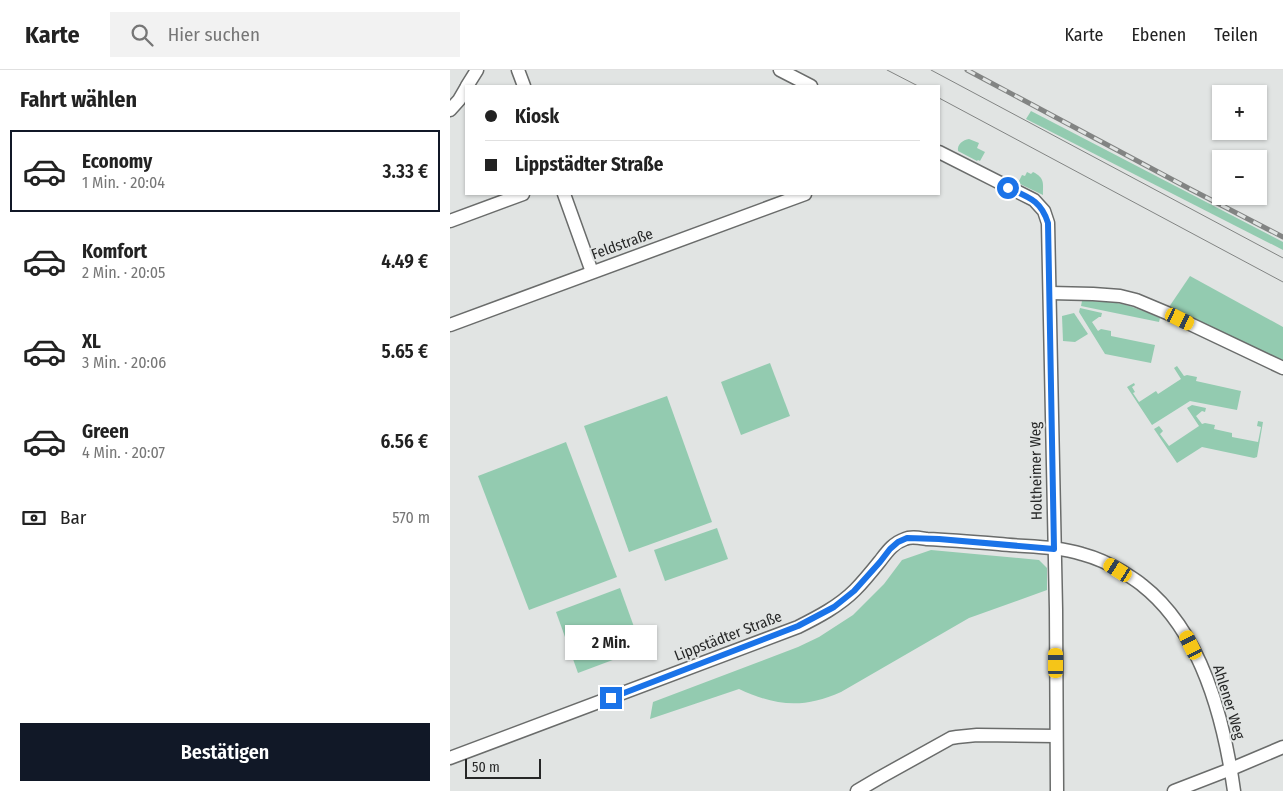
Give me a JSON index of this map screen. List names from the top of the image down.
{
  "streets": {
    "street": [
      "Feldstraße",
      "Holtheimer Weg",
      "Lippstädter Straße",
      "Ahlener Weg"
    ]
  },
  "crossings": [
    ["Holtheimer Weg", "Ahlener Weg"],
    ["Lippstädter Straße", "Ahlener Weg"]
  ],
  "scale_bar": "50 m",
  "page": {
    "header": "Karte",
    "search": "Hier suchen",
    "nav": ["Karte", "Ebenen", "Teilen"],
    "heading": "Fahrt wählen",
    "map_buttons": ["+", "−"],
    "banner": ["Kiosk", "Lippstädter Straße"],
    "list": [
      {
        "name": "Economy",
        "note": "1 Min. · 20:04",
        "value": "3.33 €"
      },
      {
        "name": "Komfort",
        "note": "2 Min. · 20:05",
        "value": "4.49 €"
      },
      {
        "name": "XL",
        "note": "3 Min. · 20:06",
        "value": "5.65 €"
      },
      {
        "name": "Green",
        "note": "4 Min. · 20:07",
        "value": "6.56 €"
      }
    ],
    "pay": ["Bar", "570 m"],
    "bubble": "2 Min.",
    "buttons": "Bestätigen",
    "scale": "50 m"
  }
}
